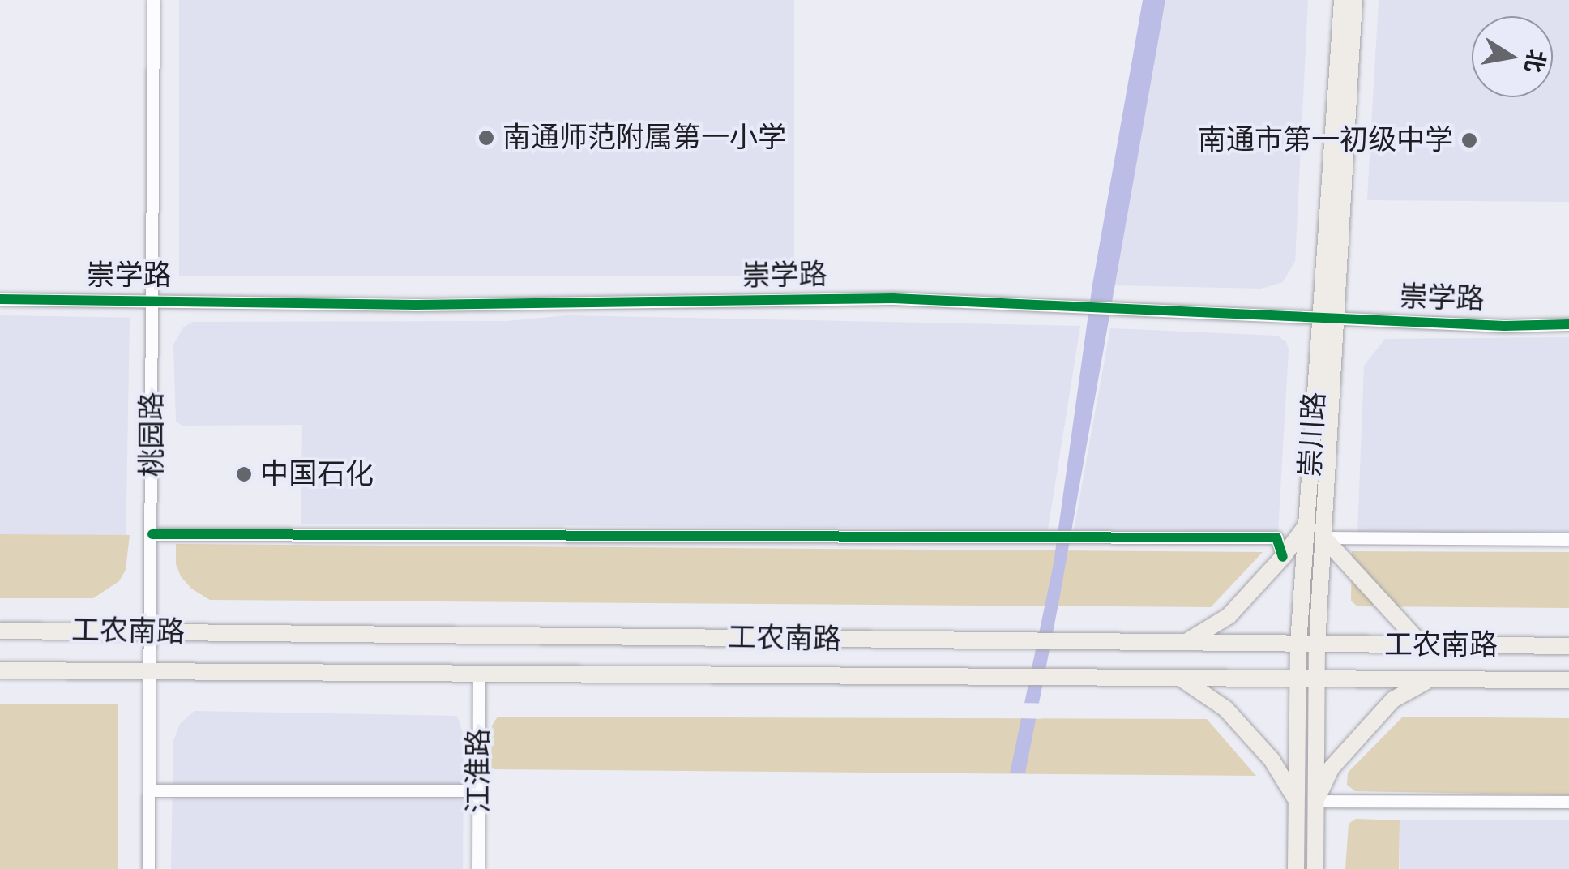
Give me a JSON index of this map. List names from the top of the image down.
{
  "streets": {
    "main road": ["崇川路", "工农南路"],
    "street": ["崇学路", "桃园路", "江淮路"]
  },
  "crossings": [
    ["崇学路", "桃园路"],
    ["崇学路", "崇川路"],
    ["桃园路", "工农南路"],
    ["崇川路", "工农南路"],
    ["工农南路", "江淮路"]
  ],
  "places": ["南通师范附属第一小学", "南通市第一初级中学", "中国石化"],
  "north": "right"
}
